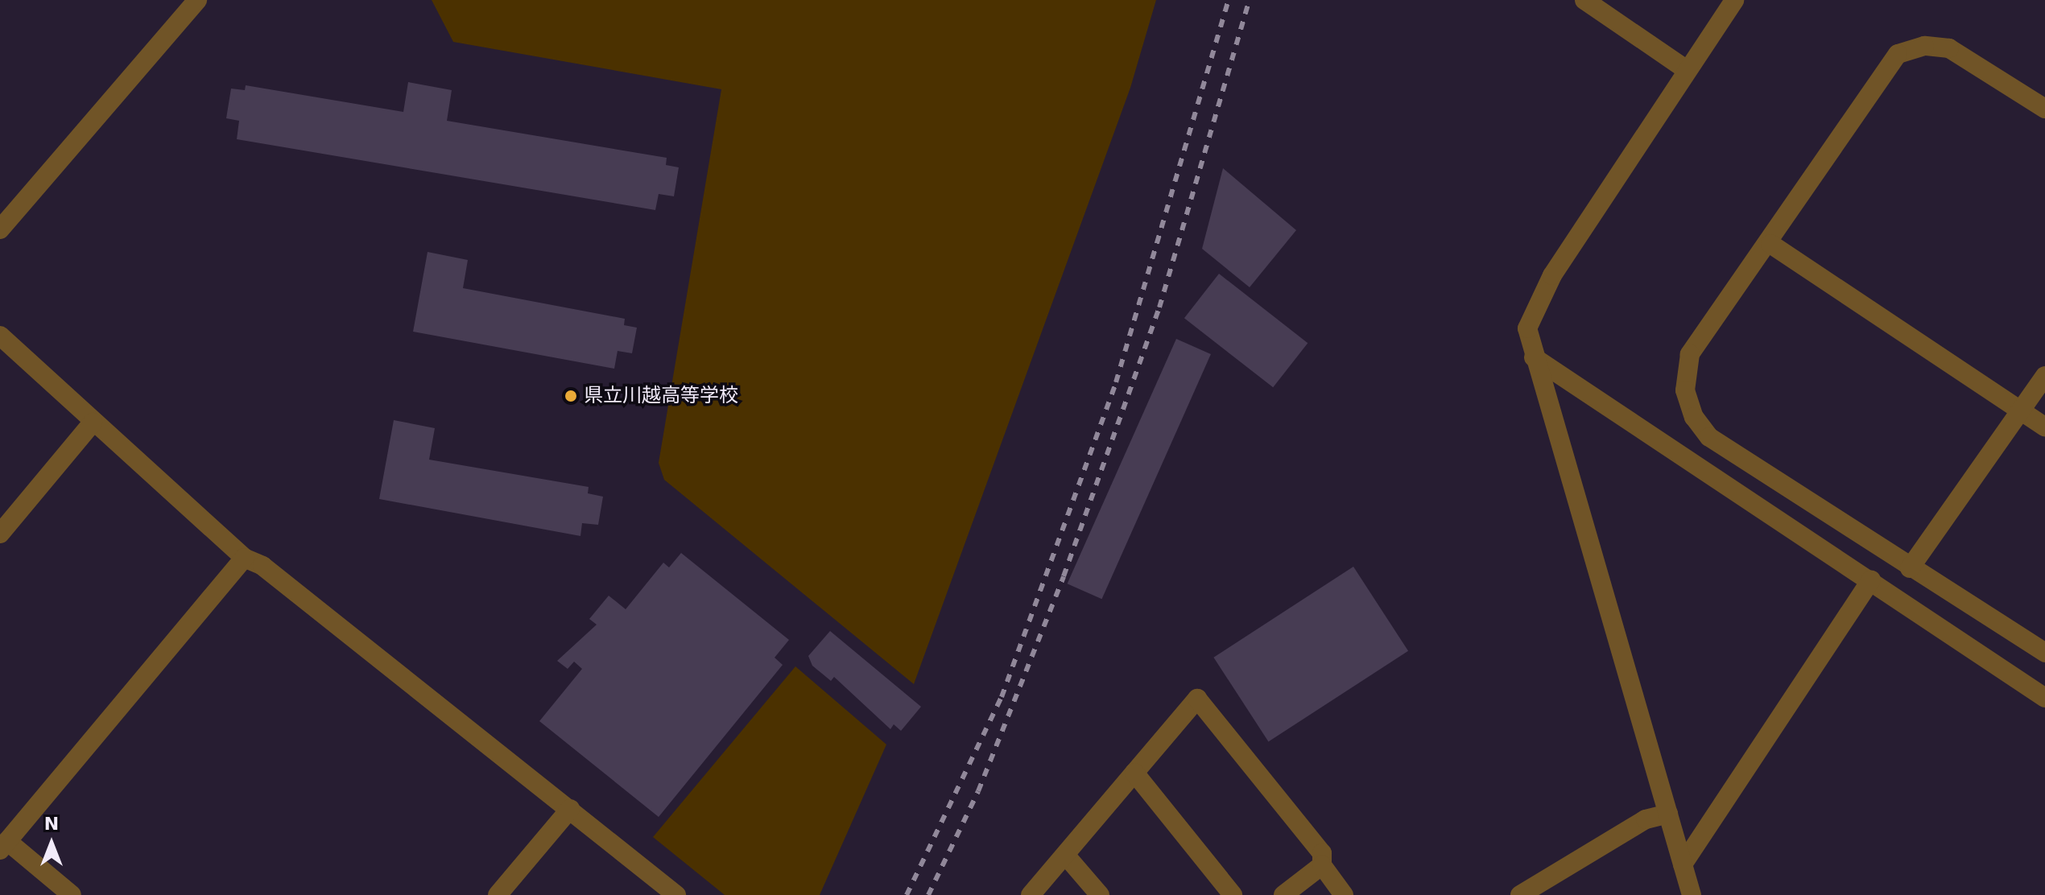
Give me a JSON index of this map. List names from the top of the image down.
{
  "places": ["県立川越高等学校"],
  "north": "top"
}
